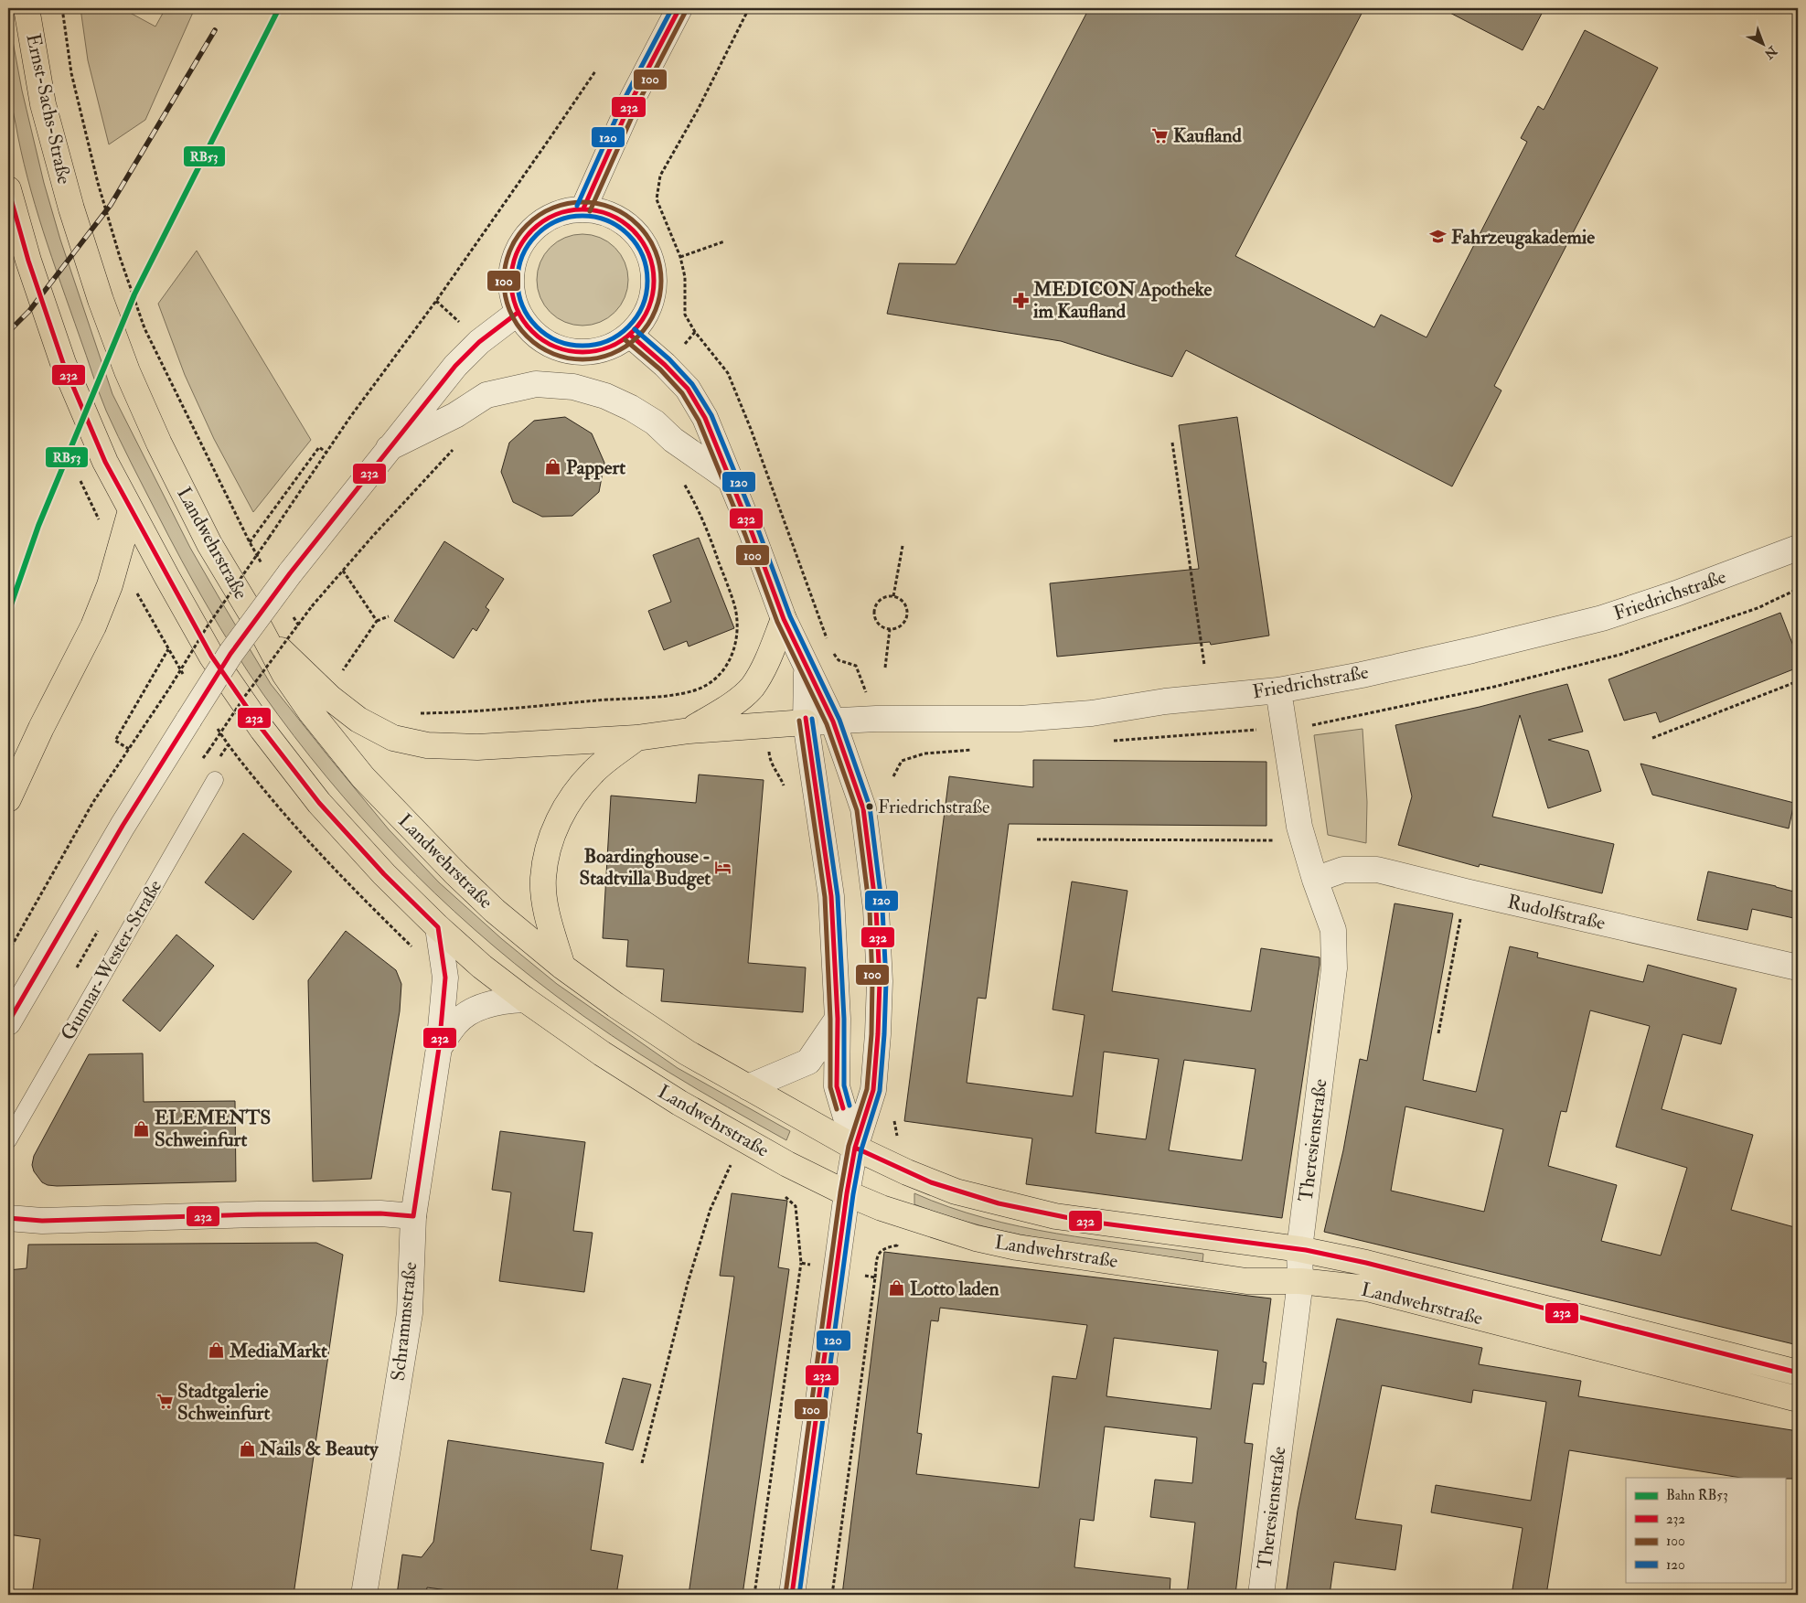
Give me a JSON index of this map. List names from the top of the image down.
{
  "streets": {
    "main road": ["Ernst-Sachs-Straße", "Landwehrstraße"],
    "street": [
      "Friedrichstraße",
      "Rudolfstraße",
      "Theresienstraße",
      "Schrammstraße"
    ],
    "lane": ["Gunnar-Wester-Straße"]
  },
  "crossings": [
    ["Ernst-Sachs-Straße", "Landwehrstraße"],
    ["Landwehrstraße", "Theresienstraße"],
    ["Landwehrstraße", "Schrammstraße"],
    ["Friedrichstraße", "Theresienstraße"],
    ["Rudolfstraße", "Theresienstraße"]
  ],
  "places": {
    "supermarket": ["Kaufland", "Stadtgalerie Schweinfurt"],
    "school or university": ["Fahrzeugakademie"],
    "pharmacy": ["MEDICON Apotheke im Kaufland"],
    "shop": [
      "Pappert",
      "ELEMENTS Schweinfurt",
      "Lotto laden",
      "MediaMarkt",
      "Nails & Beauty"
    ],
    "other": ["Friedrichstraße"],
    "hotel": ["Boardinghouse - Stadtvilla Budget"]
  },
  "lines": [
    "rail line RB53",
    "transit line 232",
    "transit line 120",
    "transit line 100"
  ],
  "legend": [
    "Bahn RB53",
    "232",
    "100",
    "120"
  ],
  "north": "bottom right"
}
